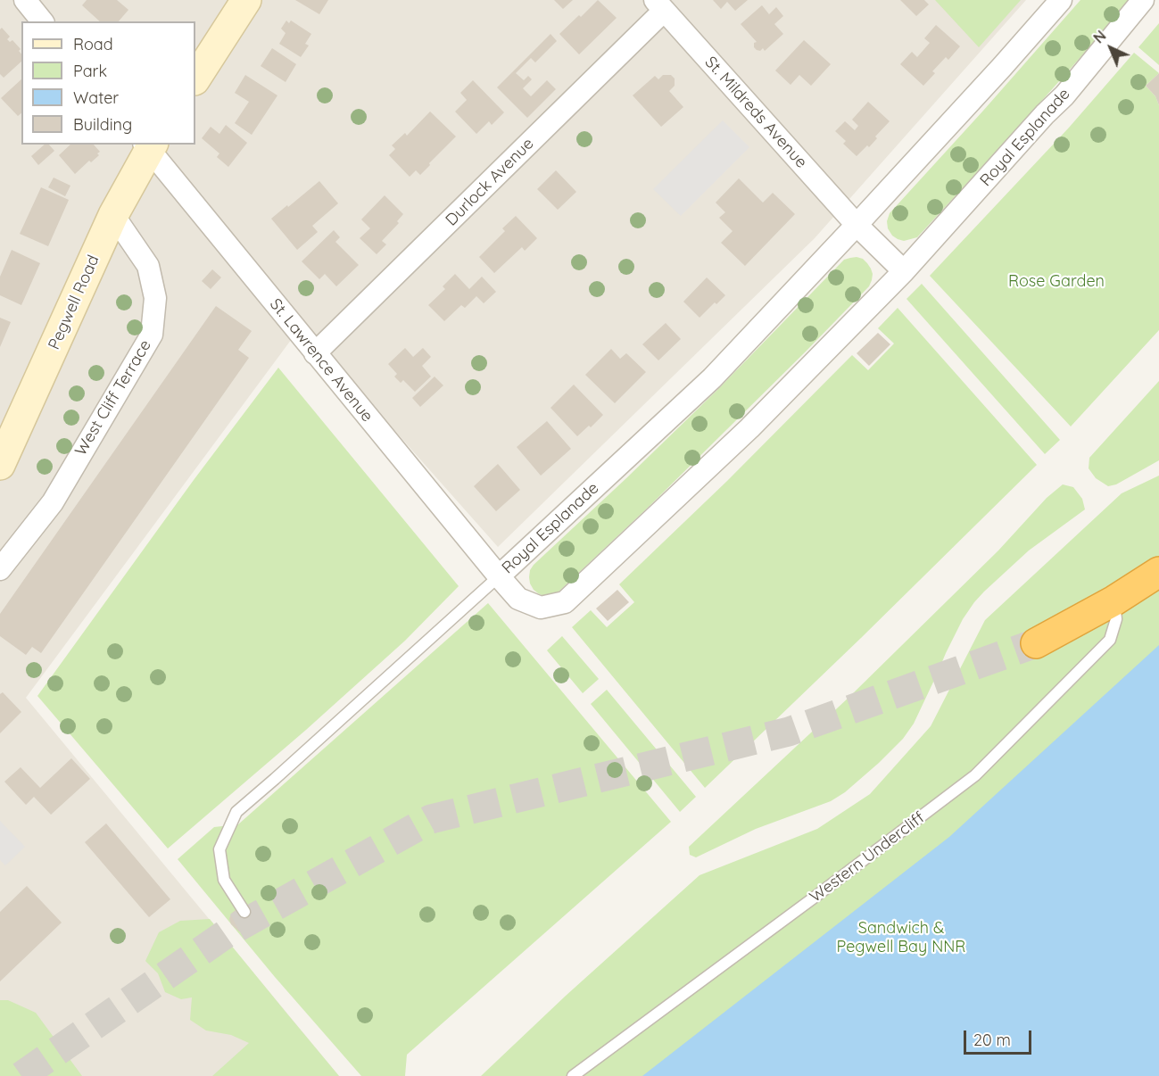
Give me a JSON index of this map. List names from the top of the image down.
{
  "streets": {
    "street": [
      "St. Mildreds Avenue",
      "Royal Esplanade",
      "Durlock Avenue",
      "Pegwell Road",
      "St. Lawrence Avenue",
      "West Cliff Terrace"
    ],
    "lane": ["Western Undercliff"]
  },
  "crossings": [
    ["St. Mildreds Avenue", "Royal Esplanade"],
    ["St. Mildreds Avenue", "Durlock Avenue"],
    ["Royal Esplanade", "St. Lawrence Avenue"],
    ["Durlock Avenue", "St. Lawrence Avenue"],
    ["Pegwell Road", "St. Lawrence Avenue"],
    ["Pegwell Road", "West Cliff Terrace"]
  ],
  "parks": ["Rose Garden", "Sandwich & Pegwell Bay NNR"],
  "legend": [
    "Road",
    "Park",
    "Water",
    "Building"
  ],
  "scale_bar": "20 m",
  "north": "top left"
}
